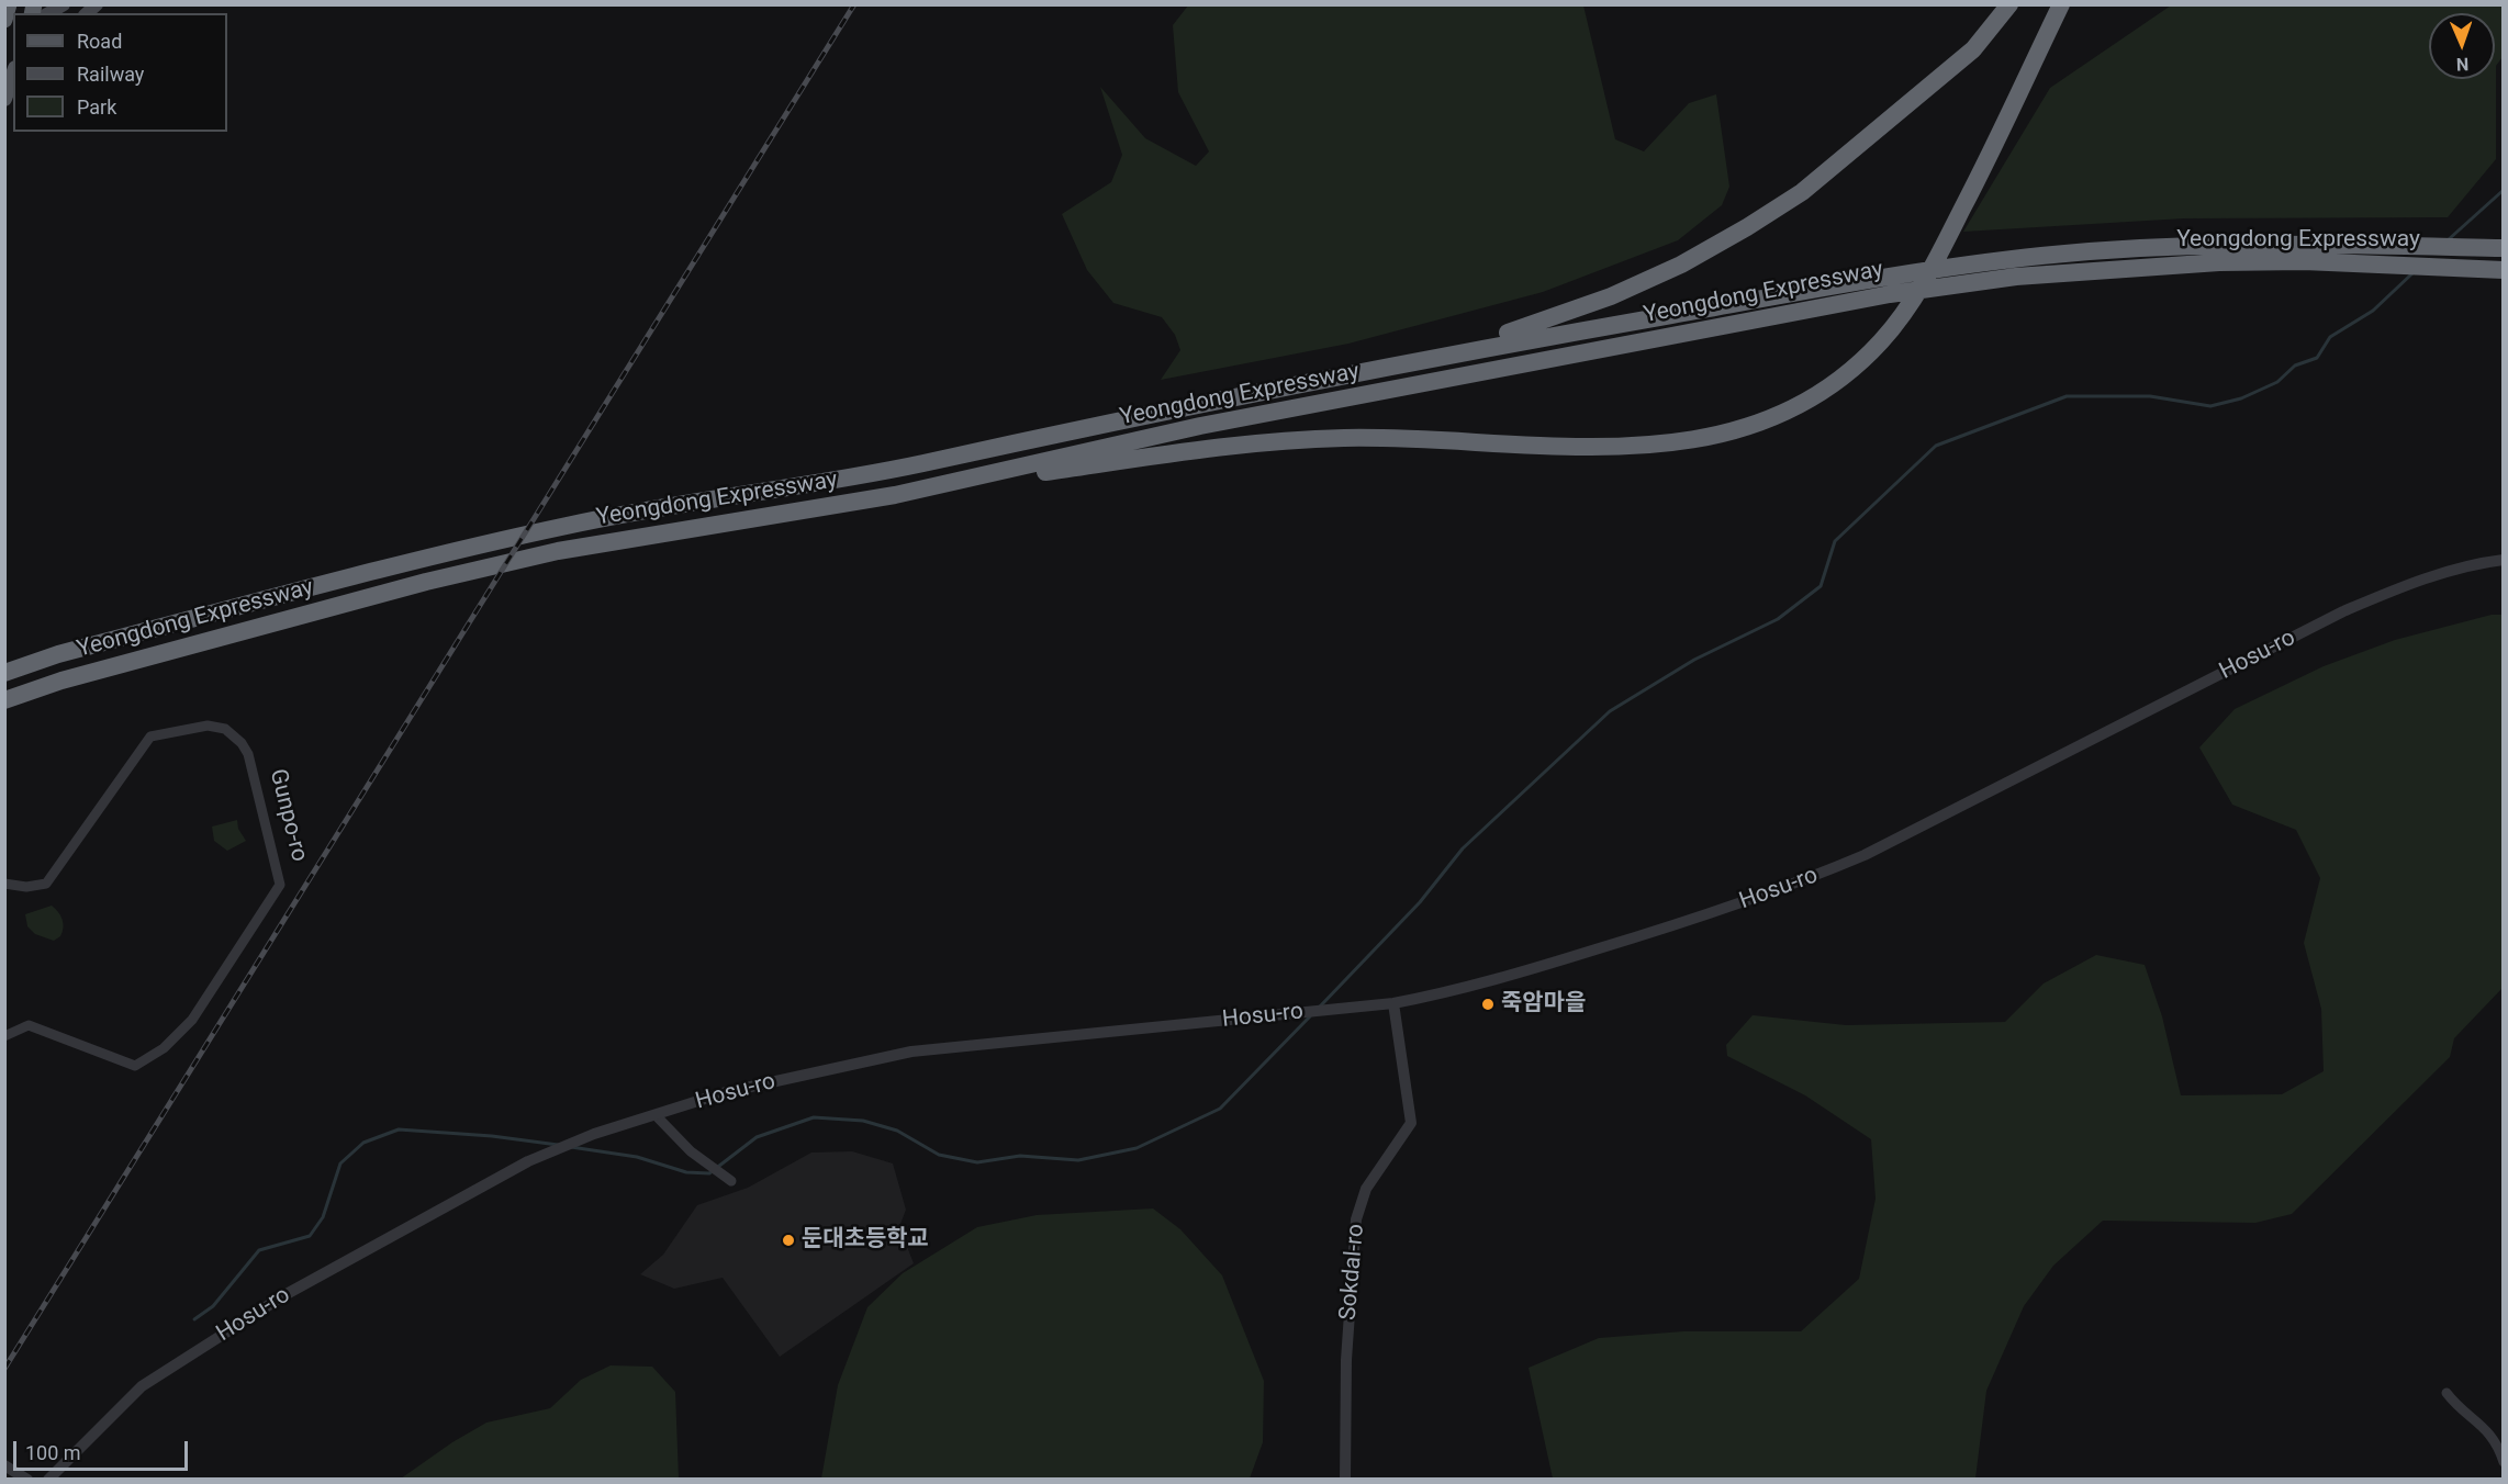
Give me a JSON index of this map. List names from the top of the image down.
{
  "streets": {
    "highway": ["Yeongdong Expressway"],
    "street": ["Hosu-ro", "Gunpo-ro", "Sokdal-ro"]
  },
  "crossings": [
    ["Hosu-ro", "Sokdal-ro"]
  ],
  "places": ["죽암마을", "둔대초등학교"],
  "legend": ["Road", "Railway", "Park"],
  "scale_bar": "100 m",
  "north": "bottom"
}
